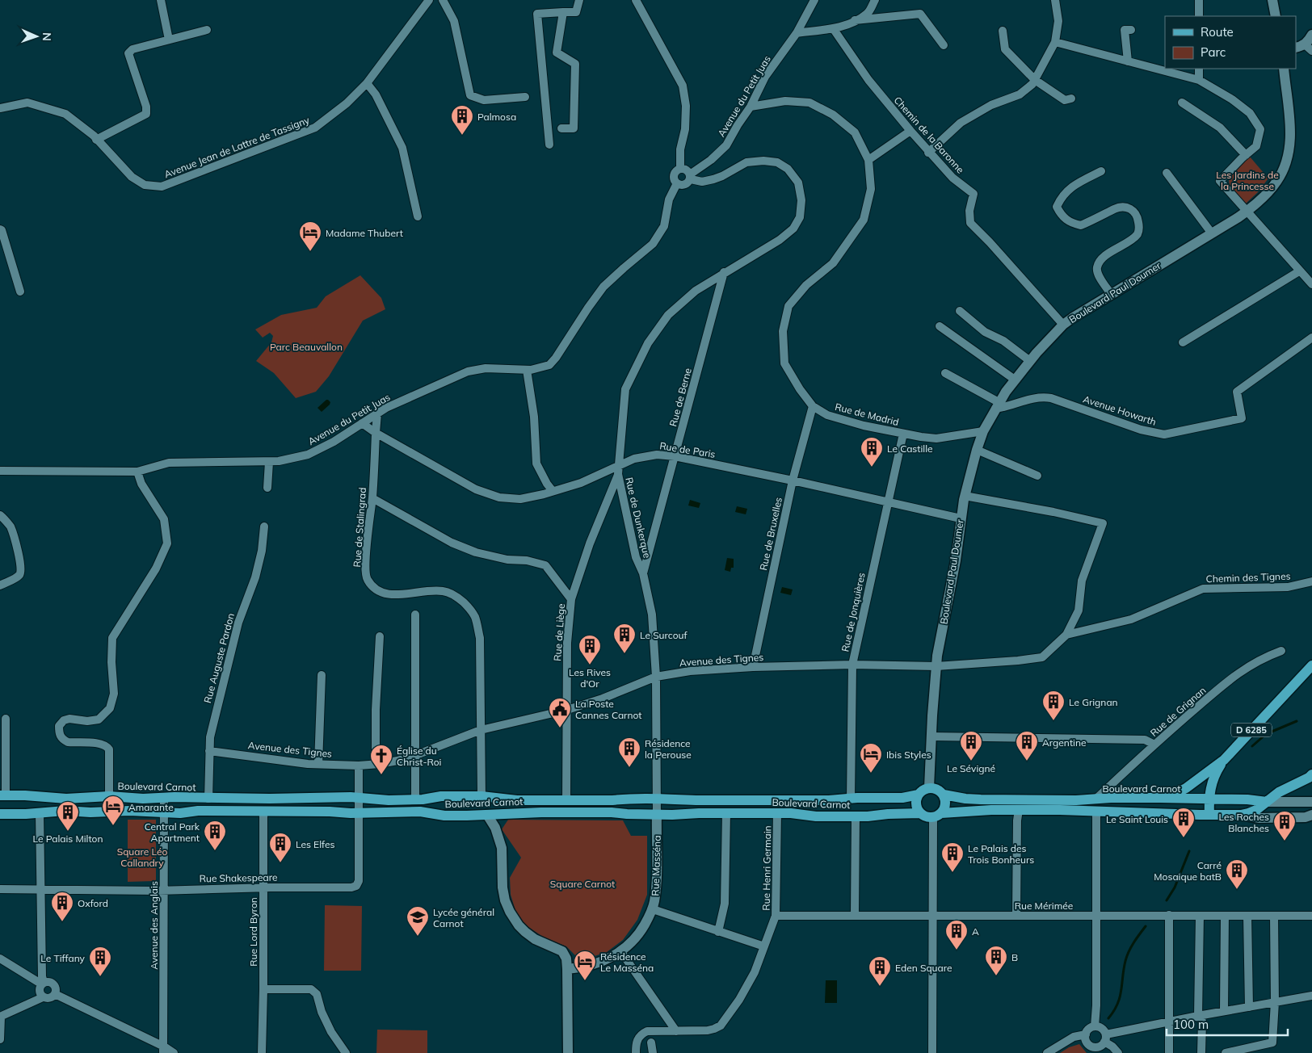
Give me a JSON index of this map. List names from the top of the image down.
{
  "streets": {
    "main road": ["D 6285", "Boulevard Carnot"],
    "street": [
      "Avenue du Petit Juas",
      "Chemin de la Baronne",
      "Avenue Jean de Lattre de Tassigny",
      "Boulevard Paul Doumer",
      "Rue de Berne",
      "Avenue Howarth",
      "Rue de Madrid",
      "Rue de Paris",
      "Rue de Dunkerque",
      "Rue de Stalingrad",
      "Rue de Bruxelles",
      "Chemin des Tignes",
      "Rue de Jonquières",
      "Rue de Liège",
      "Rue Auguste Pardon",
      "Avenue des Tignes",
      "Rue de Grignan",
      "Rue Masséna",
      "Rue Henri Germain",
      "Rue Shakespeare",
      "Rue Mérimée",
      "Avenue des Anglais",
      "Rue Lord Byron"
    ]
  },
  "crossings": [
    ["Avenue du Petit Juas", "Rue de Madrid"],
    ["Avenue du Petit Juas", "Rue de Dunkerque"],
    ["Chemin de la Baronne", "Boulevard Paul Doumer"],
    ["Boulevard Paul Doumer", "Avenue Howarth"],
    ["Boulevard Paul Doumer", "Rue de Madrid"],
    ["Boulevard Paul Doumer", "Rue de Paris"],
    ["Boulevard Paul Doumer", "Chemin des Tignes"],
    ["Boulevard Paul Doumer", "Avenue des Tignes"],
    ["Boulevard Paul Doumer", "Boulevard Carnot"],
    ["Rue de Berne", "Rue de Paris"],
    ["Rue de Berne", "Rue de Dunkerque"],
    ["Rue de Madrid", "Rue de Bruxelles"],
    ["Rue de Madrid", "Rue de Jonquières"],
    ["Rue de Paris", "Rue de Dunkerque"],
    ["Rue de Paris", "Rue de Stalingrad"],
    ["Rue de Paris", "Rue de Bruxelles"],
    ["Rue de Paris", "Rue de Jonquières"],
    ["Rue de Paris", "Rue de Liège"],
    ["Rue de Dunkerque", "Rue de Liège"],
    ["Rue de Dunkerque", "Avenue des Tignes"],
    ["Rue de Dunkerque", "Boulevard Carnot"],
    ["Rue de Dunkerque", "Rue Masséna"],
    ["Rue de Stalingrad", "Avenue des Tignes"],
    ["Rue de Stalingrad", "Boulevard Carnot"],
    ["Rue de Bruxelles", "Avenue des Tignes"],
    ["Chemin des Tignes", "Avenue des Tignes"],
    ["Rue de Jonquières", "Avenue des Tignes"],
    ["Rue de Jonquières", "Boulevard Carnot"],
    ["Rue de Liège", "Avenue des Tignes"],
    ["Rue de Liège", "Boulevard Carnot"],
    ["Rue Auguste Pardon", "Avenue des Tignes"],
    ["Rue Auguste Pardon", "Boulevard Carnot"],
    ["Avenue des Tignes", "Rue Shakespeare"],
    ["Rue de Grignan", "Boulevard Carnot"],
    ["D 6285", "Boulevard Carnot"],
    ["Boulevard Carnot", "Rue Masséna"],
    ["Boulevard Carnot", "Rue Henri Germain"],
    ["Boulevard Carnot", "Rue Shakespeare"],
    ["Boulevard Carnot", "Avenue des Anglais"],
    ["Boulevard Carnot", "Rue Lord Byron"],
    ["Rue Henri Germain", "Rue Mérimée"],
    ["Rue Shakespeare", "Avenue des Anglais"],
    ["Rue Shakespeare", "Rue Lord Byron"]
  ],
  "parks": [
    "Les Jardins de la Princesse",
    "Parc Beauvallon",
    "Square Léo Callandry",
    "Square Carnot"
  ],
  "places": {
    "building": [
      "Palmosa",
      "Le Castille",
      "Le Surcouf",
      "Les Rives d'Or",
      "Le Grignan",
      "Le Sévigné",
      "Argentine",
      "Résidence la Perouse",
      "Le Palais Milton",
      "Le Saint Louis",
      "Les Roches Blanches",
      "Central Park Apartment",
      "Les Elfes",
      "Le Palais des Trois Bonheurs",
      "Carré Mosaique batB",
      "Oxford",
      "A",
      "B",
      "Le Tiffany",
      "Eden Square"
    ],
    "hotel": [
      "Madame Thubert",
      "Ibis Styles",
      "Amarante",
      "Résidence Le Masséna"
    ],
    "public building": ["La Poste Cannes Carnot"],
    "church": ["Église du Christ-Roi"],
    "school or university": ["Lycée général Carnot"]
  },
  "legend": ["Route", "Parc"],
  "scale_bar": "100 m",
  "north": "right"
}
